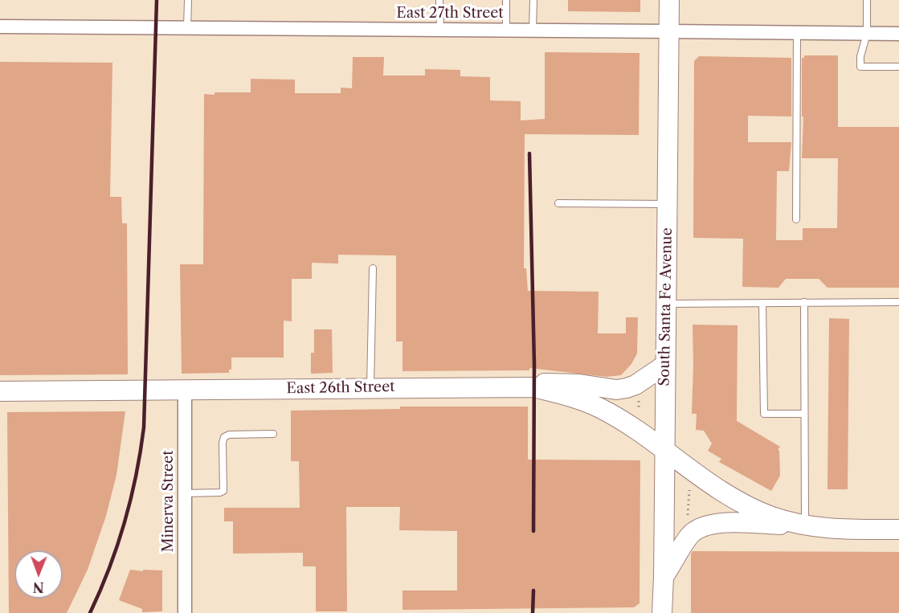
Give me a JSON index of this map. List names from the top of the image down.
{
  "streets": {
    "main road": ["South Santa Fe Avenue", "East 26th Street"],
    "street": ["East 27th Street", "Minerva Street"]
  },
  "crossings": [
    ["East 27th Street", "South Santa Fe Avenue"],
    ["South Santa Fe Avenue", "East 26th Street"],
    ["East 26th Street", "Minerva Street"]
  ],
  "north": "bottom"
}
